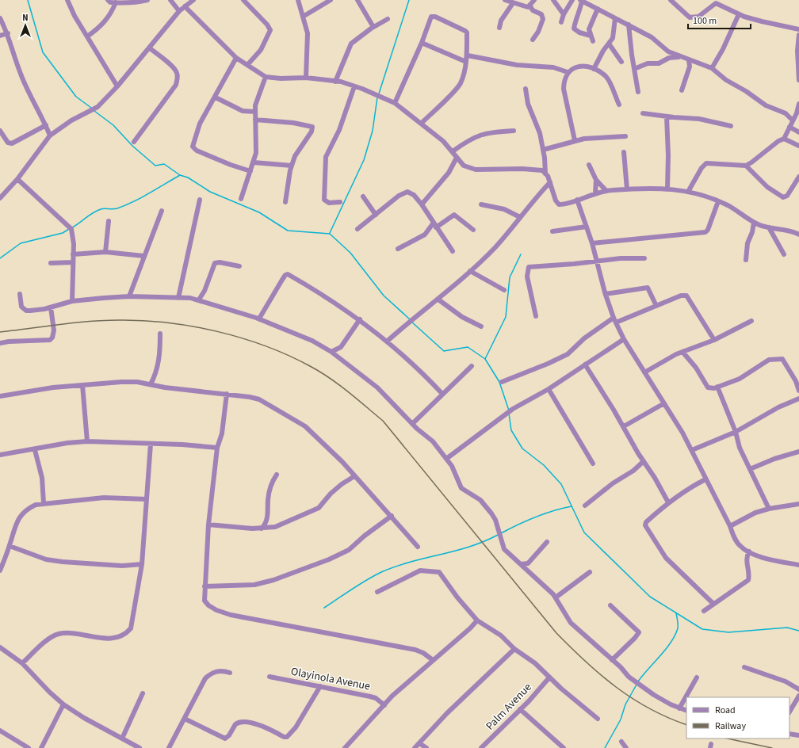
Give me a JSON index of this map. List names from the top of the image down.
{
  "streets": {
    "street": ["Olayinola Avenue", "Palm Avenue"]
  },
  "legend": ["Road", "Railway"],
  "scale_bar": "100 m",
  "north": "top"
}
